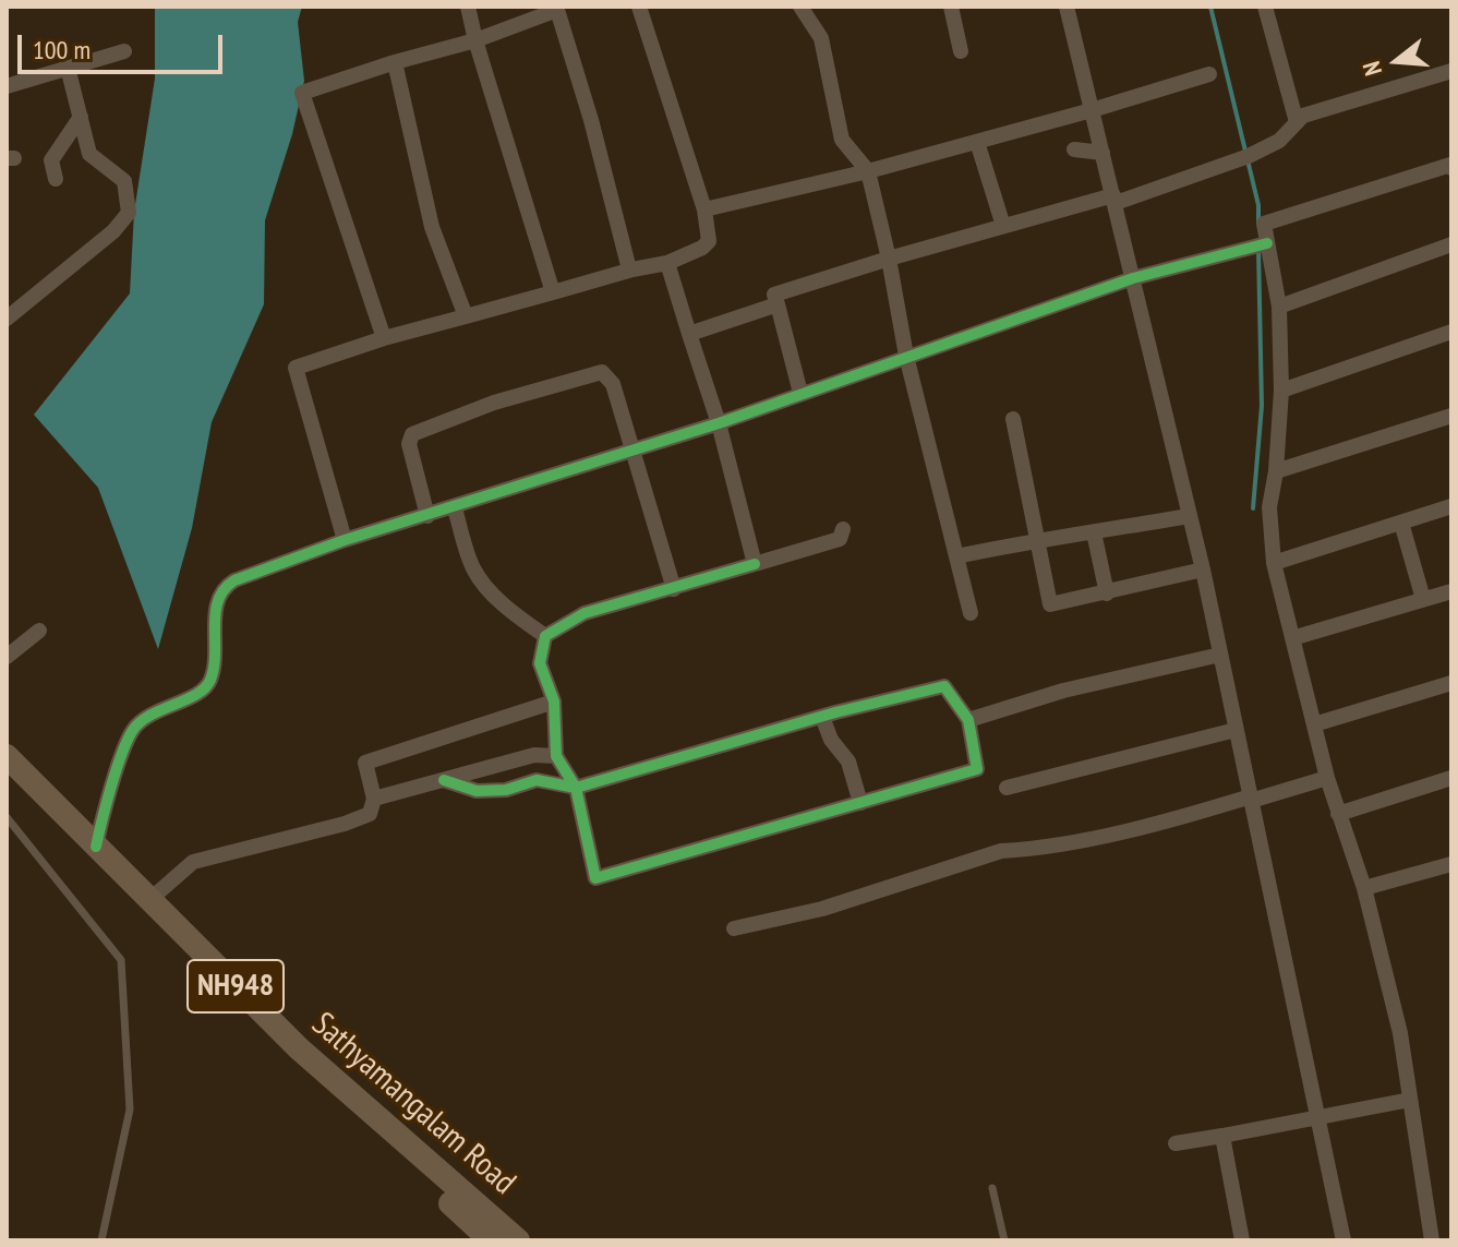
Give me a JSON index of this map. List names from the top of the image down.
{
  "streets": {
    "highway": ["NH948", "Sathyamangalam Road"]
  },
  "scale_bar": "100 m",
  "north": "left"
}
